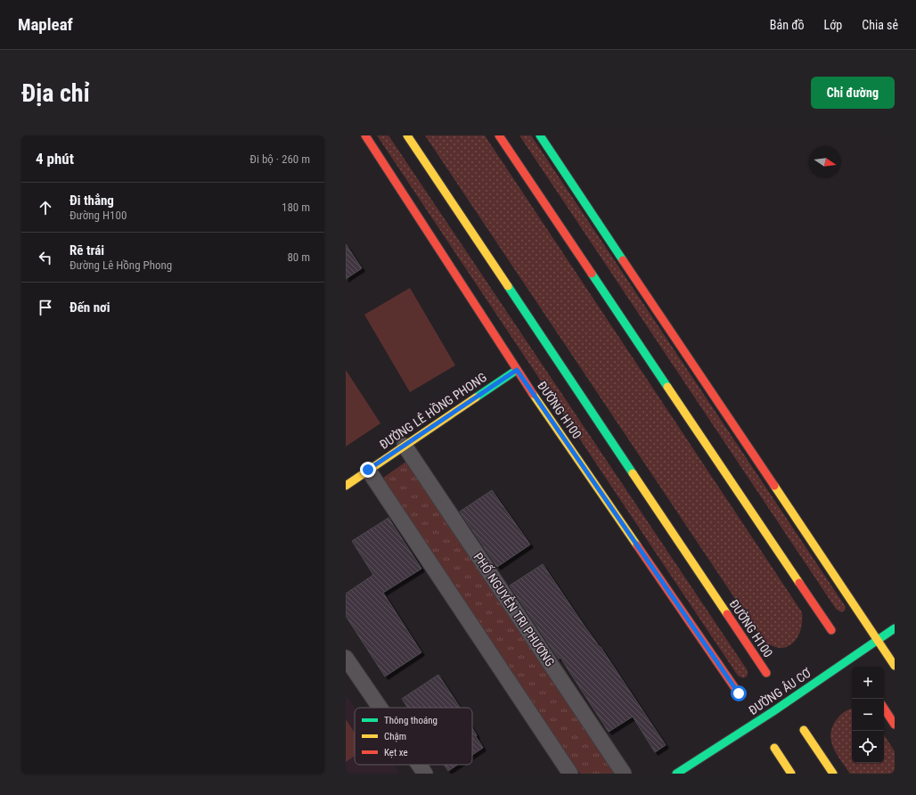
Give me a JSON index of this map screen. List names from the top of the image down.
{
  "streets": {
    "main road": ["ĐƯỜNG H100", "ĐƯỜNG LÊ HỒNG PHONG", "ĐƯỜNG ÂU CƠ"],
    "street": ["PHỐ NGUYỄN TRI PHƯƠNG"]
  },
  "crossings": [
    ["ĐƯỜNG H100", "ĐƯỜNG LÊ HỒNG PHONG"],
    ["ĐƯỜNG LÊ HỒNG PHONG", "PHỐ NGUYỄN TRI PHƯƠNG"]
  ],
  "legend": ["Thông thoáng", "Chậm", "Kẹt xe"],
  "north": "right",
  "page": {
    "header": "Mapleaf",
    "nav": ["Bản đồ", "Lớp", "Chia sẻ"],
    "buttons": "Chỉ đường",
    "title": "Địa chỉ",
    "heading": ["4 phút", "Đi bộ · 260 m"],
    "list": [
      ["Đi thẳng", "Đường H100", "180 m"],
      ["Rẽ trái", "Đường Lê Hồng Phong", "80 m"],
      "Đến nơi"
    ],
    "map_buttons": ["+", "−"]
  }
}
